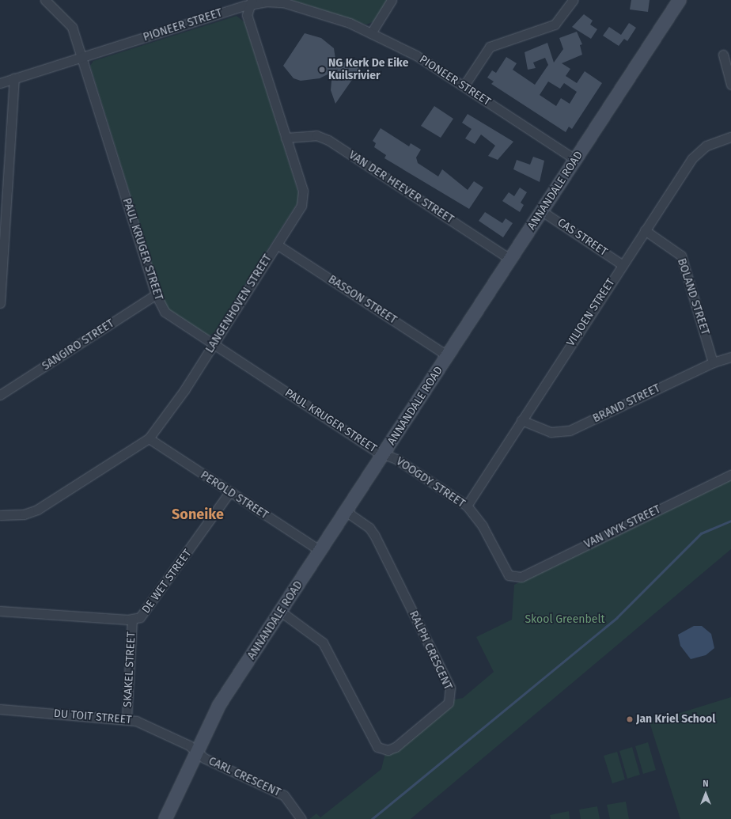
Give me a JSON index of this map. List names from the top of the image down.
{
  "streets": {
    "street": [
      "PIONEER STREET",
      "VAN DER HEEVER STREET",
      "ANNANDALE ROAD",
      "CAS STREET",
      "PAUL KRUGER STREET",
      "BOLAND STREET",
      "BASSON STREET",
      "LANGENHOVEN STREET",
      "VILJOEN STREET",
      "SANGIRO STREET",
      "BRAND STREET",
      "VOOGDY STREET",
      "PEROLD STREET",
      "VAN WYK STREET",
      "DE WET STREET",
      "RALPH CRESCENT",
      "SKAKEL STREET",
      "DU TOIT STREET",
      "CARL CRESCENT"
    ]
  },
  "crossings": [
    ["PIONEER STREET", "ANNANDALE ROAD"],
    ["PIONEER STREET", "PAUL KRUGER STREET"],
    ["PIONEER STREET", "LANGENHOVEN STREET"],
    ["VAN DER HEEVER STREET", "ANNANDALE ROAD"],
    ["VAN DER HEEVER STREET", "LANGENHOVEN STREET"],
    ["ANNANDALE ROAD", "CAS STREET"],
    ["ANNANDALE ROAD", "PAUL KRUGER STREET"],
    ["ANNANDALE ROAD", "BASSON STREET"],
    ["ANNANDALE ROAD", "VOOGDY STREET"],
    ["ANNANDALE ROAD", "PEROLD STREET"],
    ["ANNANDALE ROAD", "RALPH CRESCENT"],
    ["ANNANDALE ROAD", "DU TOIT STREET"],
    ["ANNANDALE ROAD", "CARL CRESCENT"],
    ["CAS STREET", "VILJOEN STREET"],
    ["PAUL KRUGER STREET", "LANGENHOVEN STREET"],
    ["PAUL KRUGER STREET", "SANGIRO STREET"],
    ["PAUL KRUGER STREET", "VOOGDY STREET"],
    ["BOLAND STREET", "VILJOEN STREET"],
    ["BOLAND STREET", "BRAND STREET"],
    ["BASSON STREET", "LANGENHOVEN STREET"],
    ["LANGENHOVEN STREET", "PEROLD STREET"],
    ["VILJOEN STREET", "BRAND STREET"],
    ["VILJOEN STREET", "VOOGDY STREET"],
    ["VOOGDY STREET", "VAN WYK STREET"],
    ["PEROLD STREET", "DE WET STREET"],
    ["DE WET STREET", "SKAKEL STREET"],
    ["SKAKEL STREET", "DU TOIT STREET"],
    ["DU TOIT STREET", "CARL CRESCENT"]
  ],
  "districts": ["Soneike"],
  "parks": ["Skool Greenbelt"],
  "places": ["NG Kerk De Eike Kuilsrivier", "Jan Kriel School"],
  "north": "top"
}
